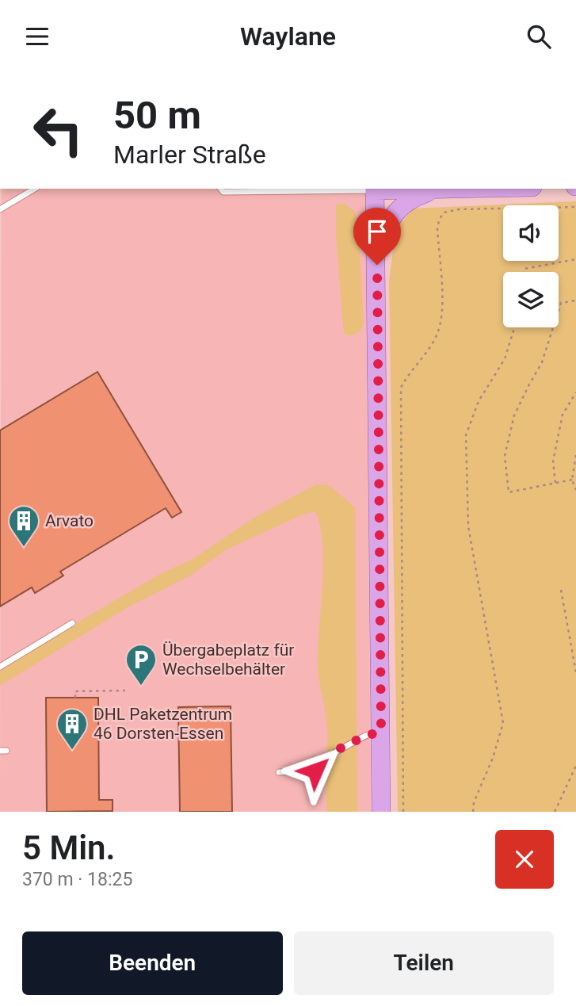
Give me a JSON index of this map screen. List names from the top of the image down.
{
  "places": {
    "building": ["Arvato", "DHL Paketzentrum 46 Dorsten-Essen"],
    "parking": ["Übergabeplatz für Wechselbehälter"]
  },
  "page": {
    "header": "Waylane",
    "turn": ["50 m", "Marler Straße"],
    "heading": ["5 Min.", "370 m · 18:25"],
    "buttons": ["Beenden", "Teilen"]
  }
}
